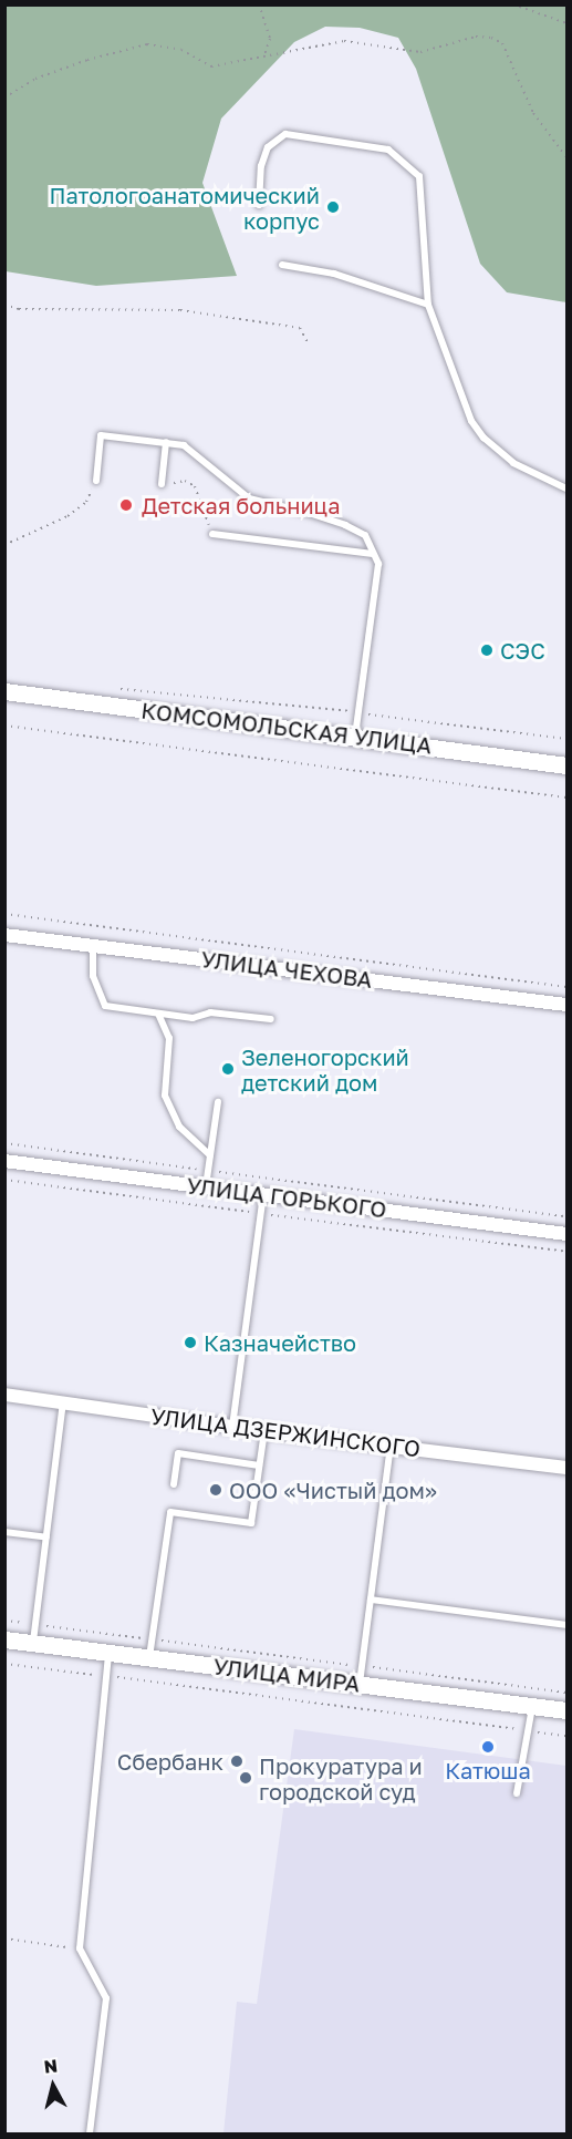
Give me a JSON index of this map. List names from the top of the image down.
{
  "streets": {
    "street": [
      "КОМСОМОЛЬСКАЯ УЛИЦА",
      "УЛИЦА ЧЕХОВА",
      "УЛИЦА ГОРЬКОГО",
      "УЛИЦА ДЗЕРЖИНСКОГО",
      "УЛИЦА МИРА"
    ]
  },
  "places": [
    "Патологоанатомический корпус",
    "Детская больница",
    "СЭС",
    "Зеленогорский детский дом",
    "Казначейство",
    "ООО «Чистый дом»",
    "Катюша",
    "Сбербанк",
    "Прокуратура и городской суд"
  ],
  "north": "top"
}
